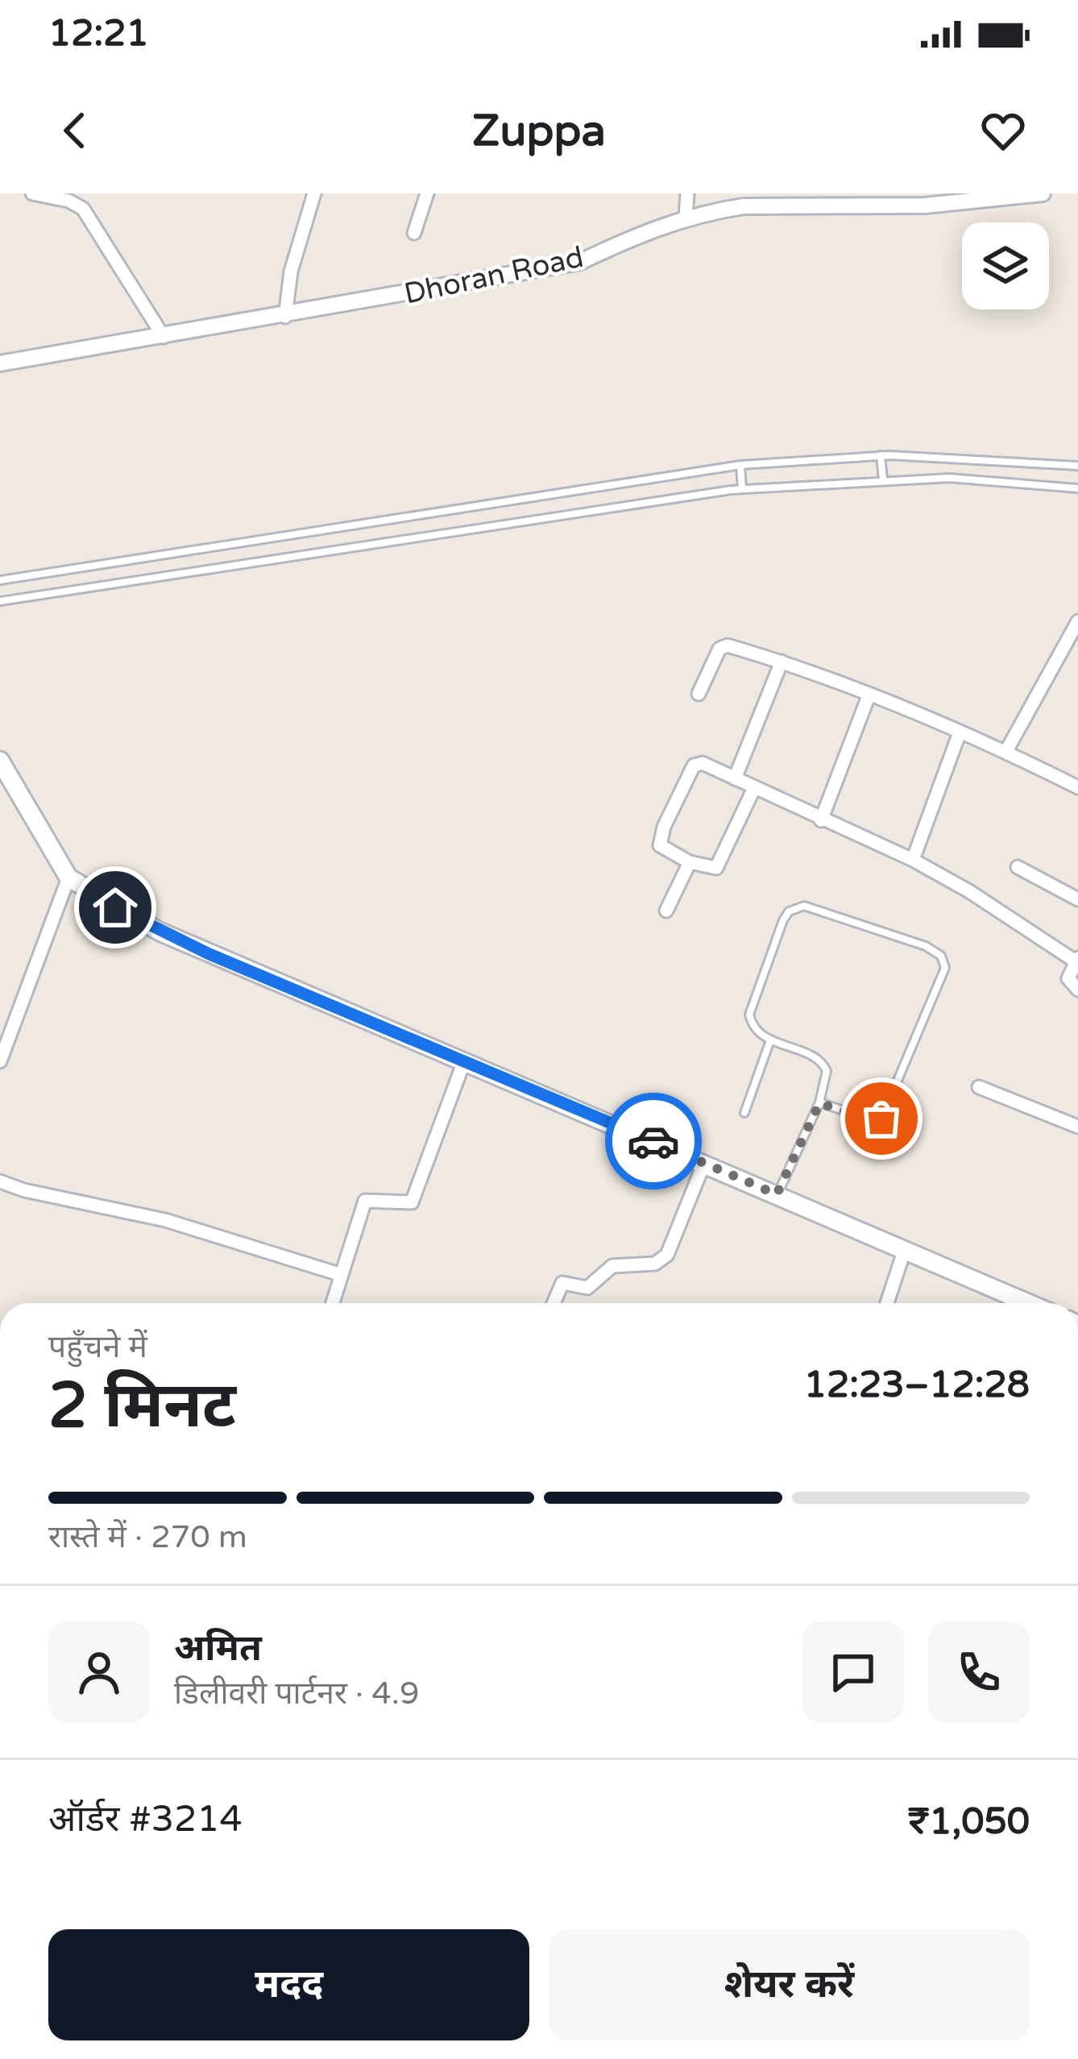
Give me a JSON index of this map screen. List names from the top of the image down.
{
  "streets": {
    "street": ["Dhoran Road"]
  },
  "page": {
    "status": "12:21",
    "header": "Zuppa",
    "heading": ["2 मिनट", "पहुँचने में", "12:23–12:28"],
    "panel": [
      "अमित",
      "डिलीवरी पार्टनर · 4.9",
      "ऑर्डर #3214",
      "₹1,050"
    ],
    "bar": "रास्ते में · 270 m",
    "buttons": ["मदद", "शेयर करें"]
  }
}
